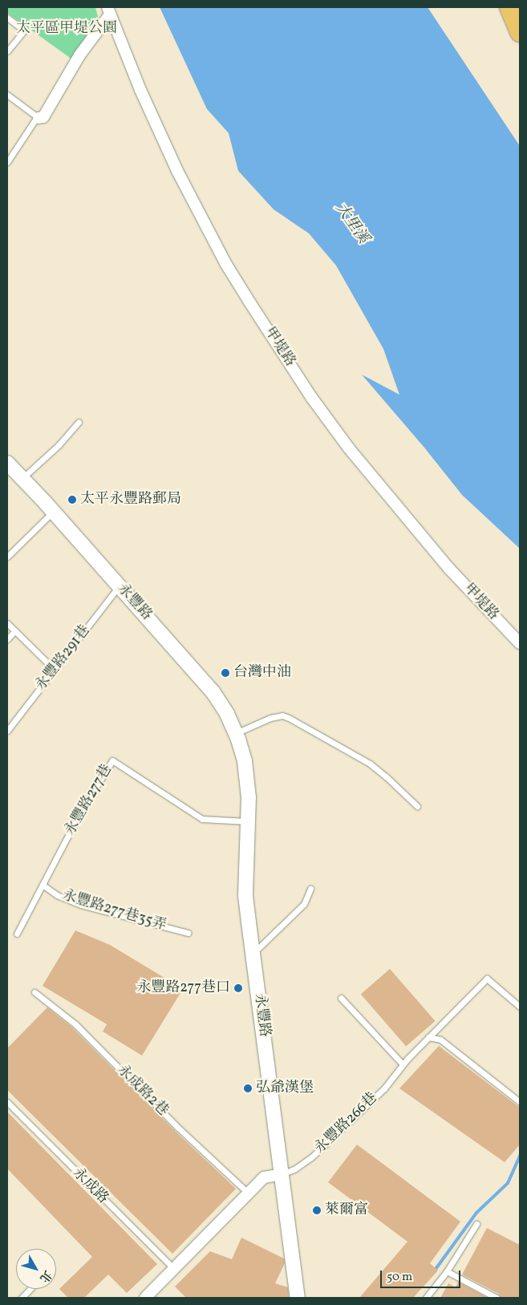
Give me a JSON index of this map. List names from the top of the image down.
{
  "streets": {
    "street": ["甲堤路", "永豐路"],
    "lane": [
      "永豐路291巷",
      "永豐路277巷",
      "永豐路277巷35弄",
      "永成路2巷",
      "永豐路266巷",
      "永成路"
    ]
  },
  "crossings": [
    ["永豐路", "永豐路291巷"],
    ["永豐路", "永豐路277巷"],
    ["永豐路", "永豐路266巷"],
    ["永豐路277巷", "永豐路277巷35弄"]
  ],
  "water": ["大里溪"],
  "parks": ["太平區甲堤公園"],
  "places": [
    "太平永豐路郵局",
    "台灣中油",
    "永豐路277巷口",
    "弘爺漢堡",
    "萊爾富"
  ],
  "scale_bar": "50 m",
  "north": "bottom right"
}
